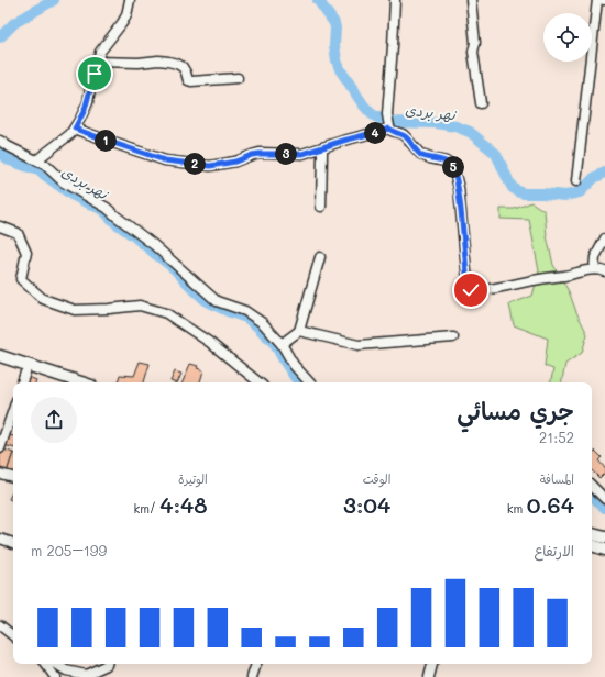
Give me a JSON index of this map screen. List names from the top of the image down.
{
  "water": ["نهر بردى"],
  "page": {
    "pins": [
      "4",
      "1",
      "3",
      "2",
      "5"
    ],
    "heading": ["جري مسائي", "21:52"],
    "stats": [
      ["المسافة", "0.64 km"],
      ["الوقت", "3:04"],
      ["الوتيرة", "4:48 /km"]
    ],
    "chart": ["الارتفاع", "199–205 m"]
  }
}
